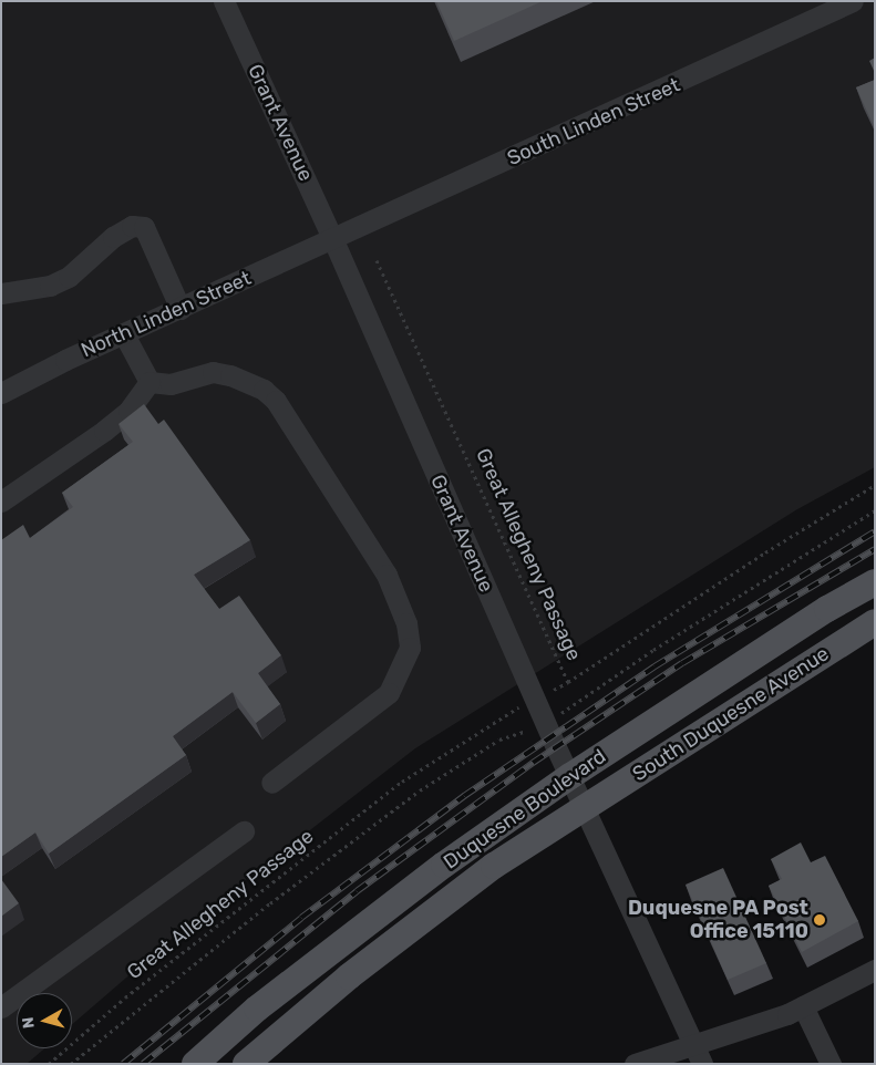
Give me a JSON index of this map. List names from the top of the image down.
{
  "streets": {
    "main road": ["South Duquesne Avenue", "Duquesne Boulevard"],
    "street": ["South Linden Street", "Grant Avenue", "North Linden Street"],
    "path": ["Great Allegheny Passage"]
  },
  "crossings": [
    ["South Linden Street", "Grant Avenue"],
    ["South Linden Street", "North Linden Street"],
    ["Grant Avenue", "North Linden Street"],
    ["Grant Avenue", "South Duquesne Avenue"],
    ["Grant Avenue", "Duquesne Boulevard"],
    ["South Duquesne Avenue", "Duquesne Boulevard"]
  ],
  "places": ["Duquesne PA Post Office 15110"],
  "north": "left"
}
